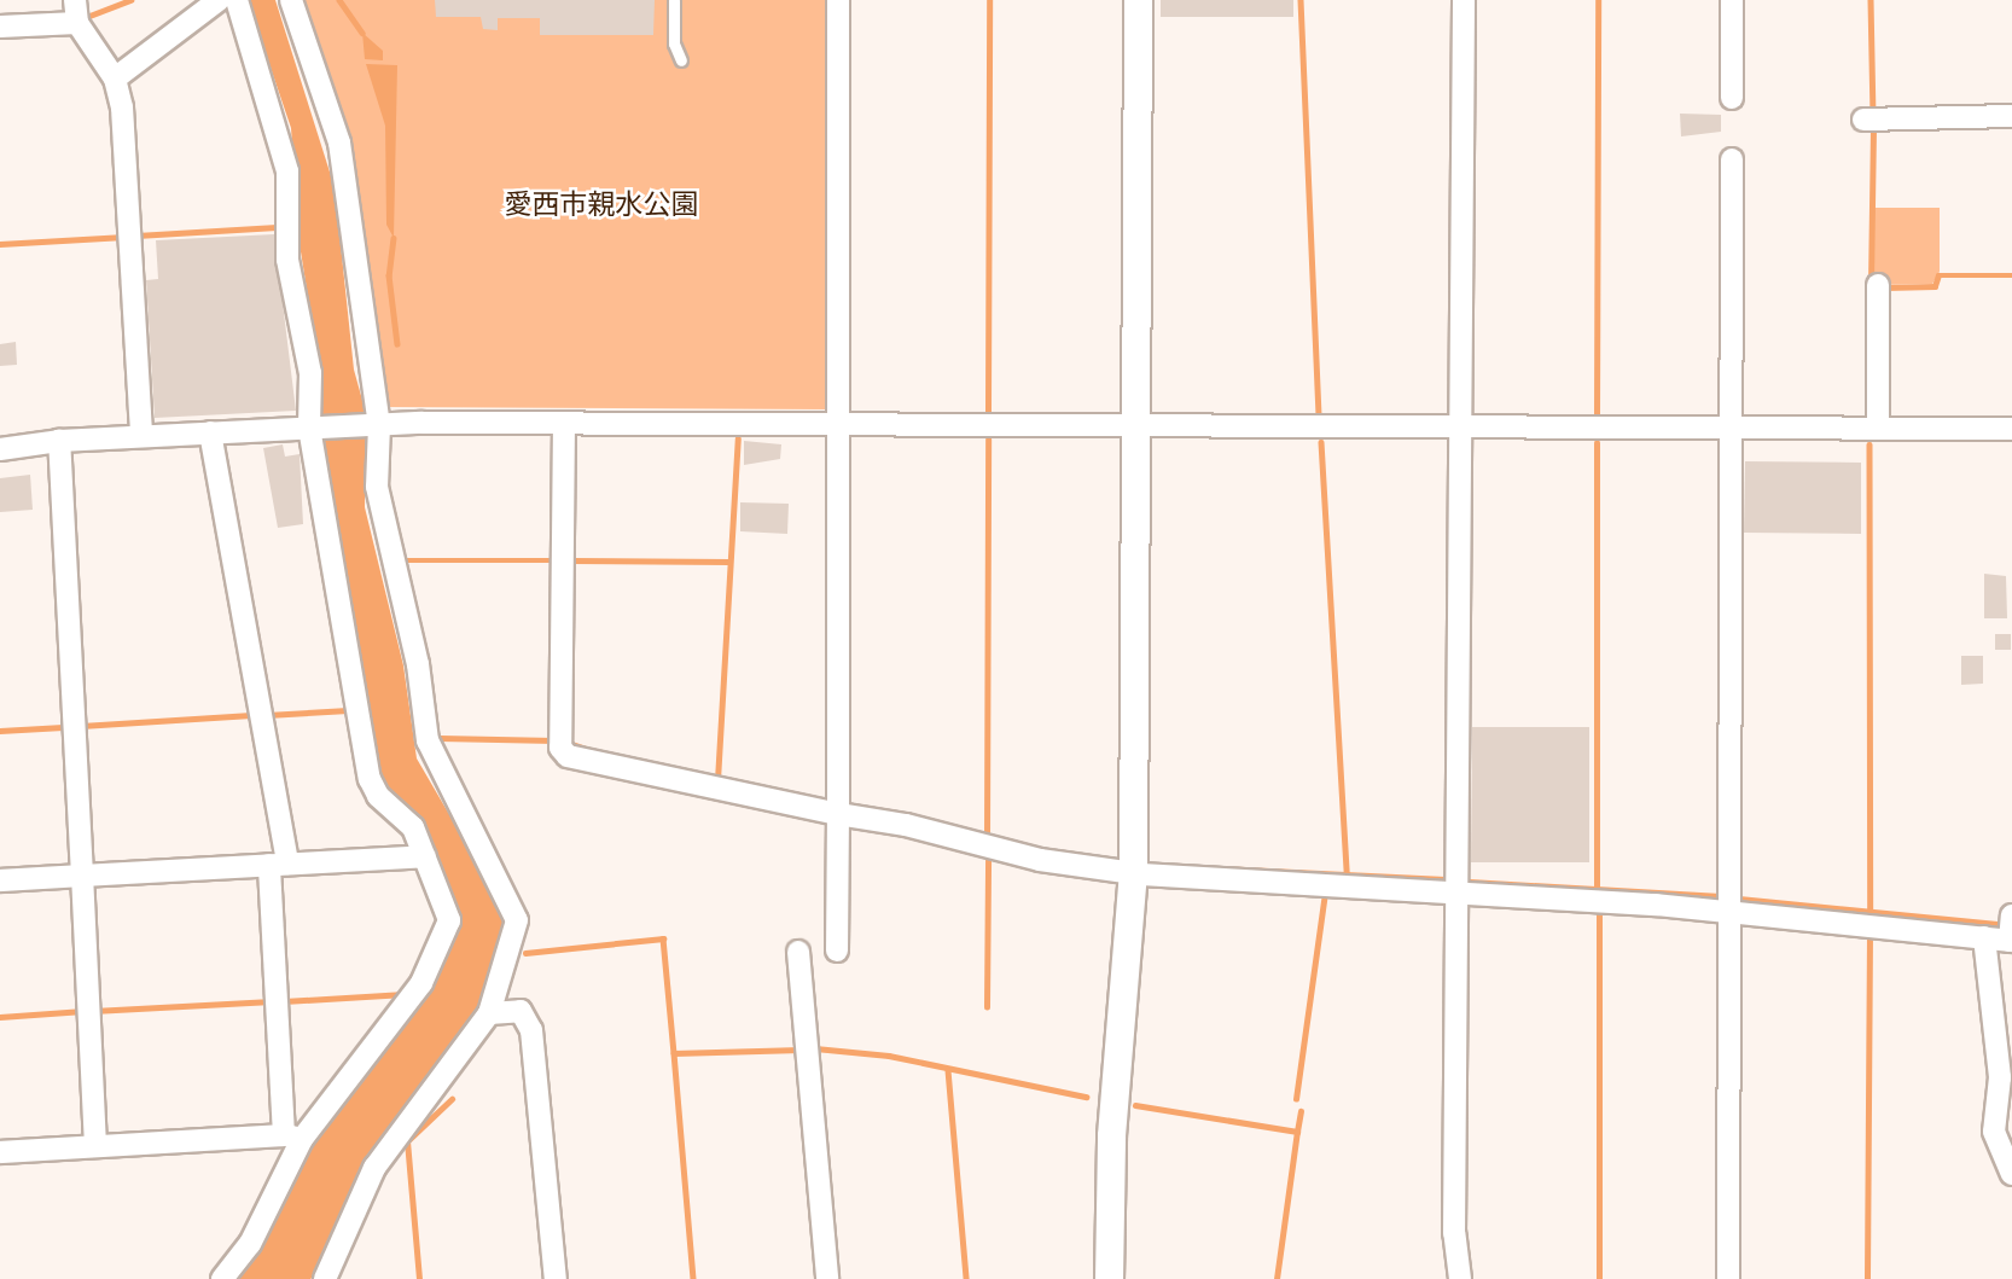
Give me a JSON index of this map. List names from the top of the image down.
{
  "parks": ["愛西市親水公園"]
}
